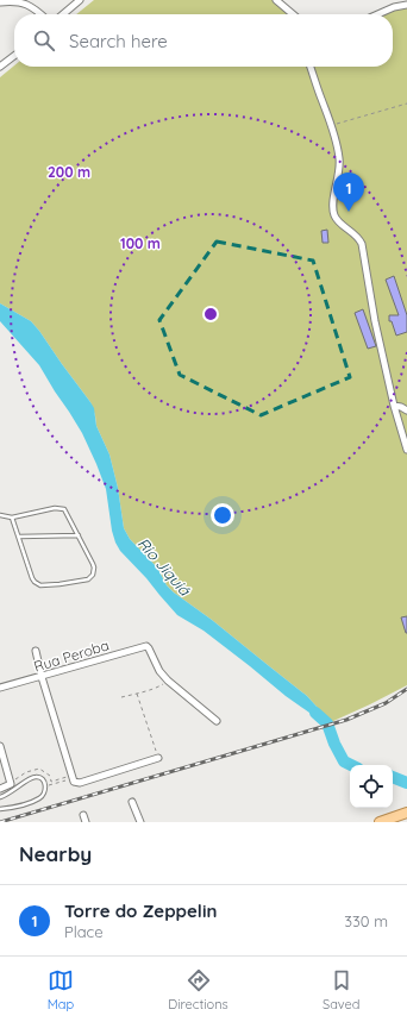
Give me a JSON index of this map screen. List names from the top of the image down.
{
  "streets": {
    "street": ["Rua Peroba"]
  },
  "water": ["Rio Jiquiá"],
  "page": {
    "search": "Search here",
    "pins": "1",
    "heading": "Nearby",
    "list": [
      {
        "mark": "1",
        "name": "Torre do Zeppelin",
        "note": "Place",
        "value": "330 m"
      }
    ],
    "nav": ["Map", "Directions", "Saved"]
  },
  "rings": ["200 m", "100 m"]
}
